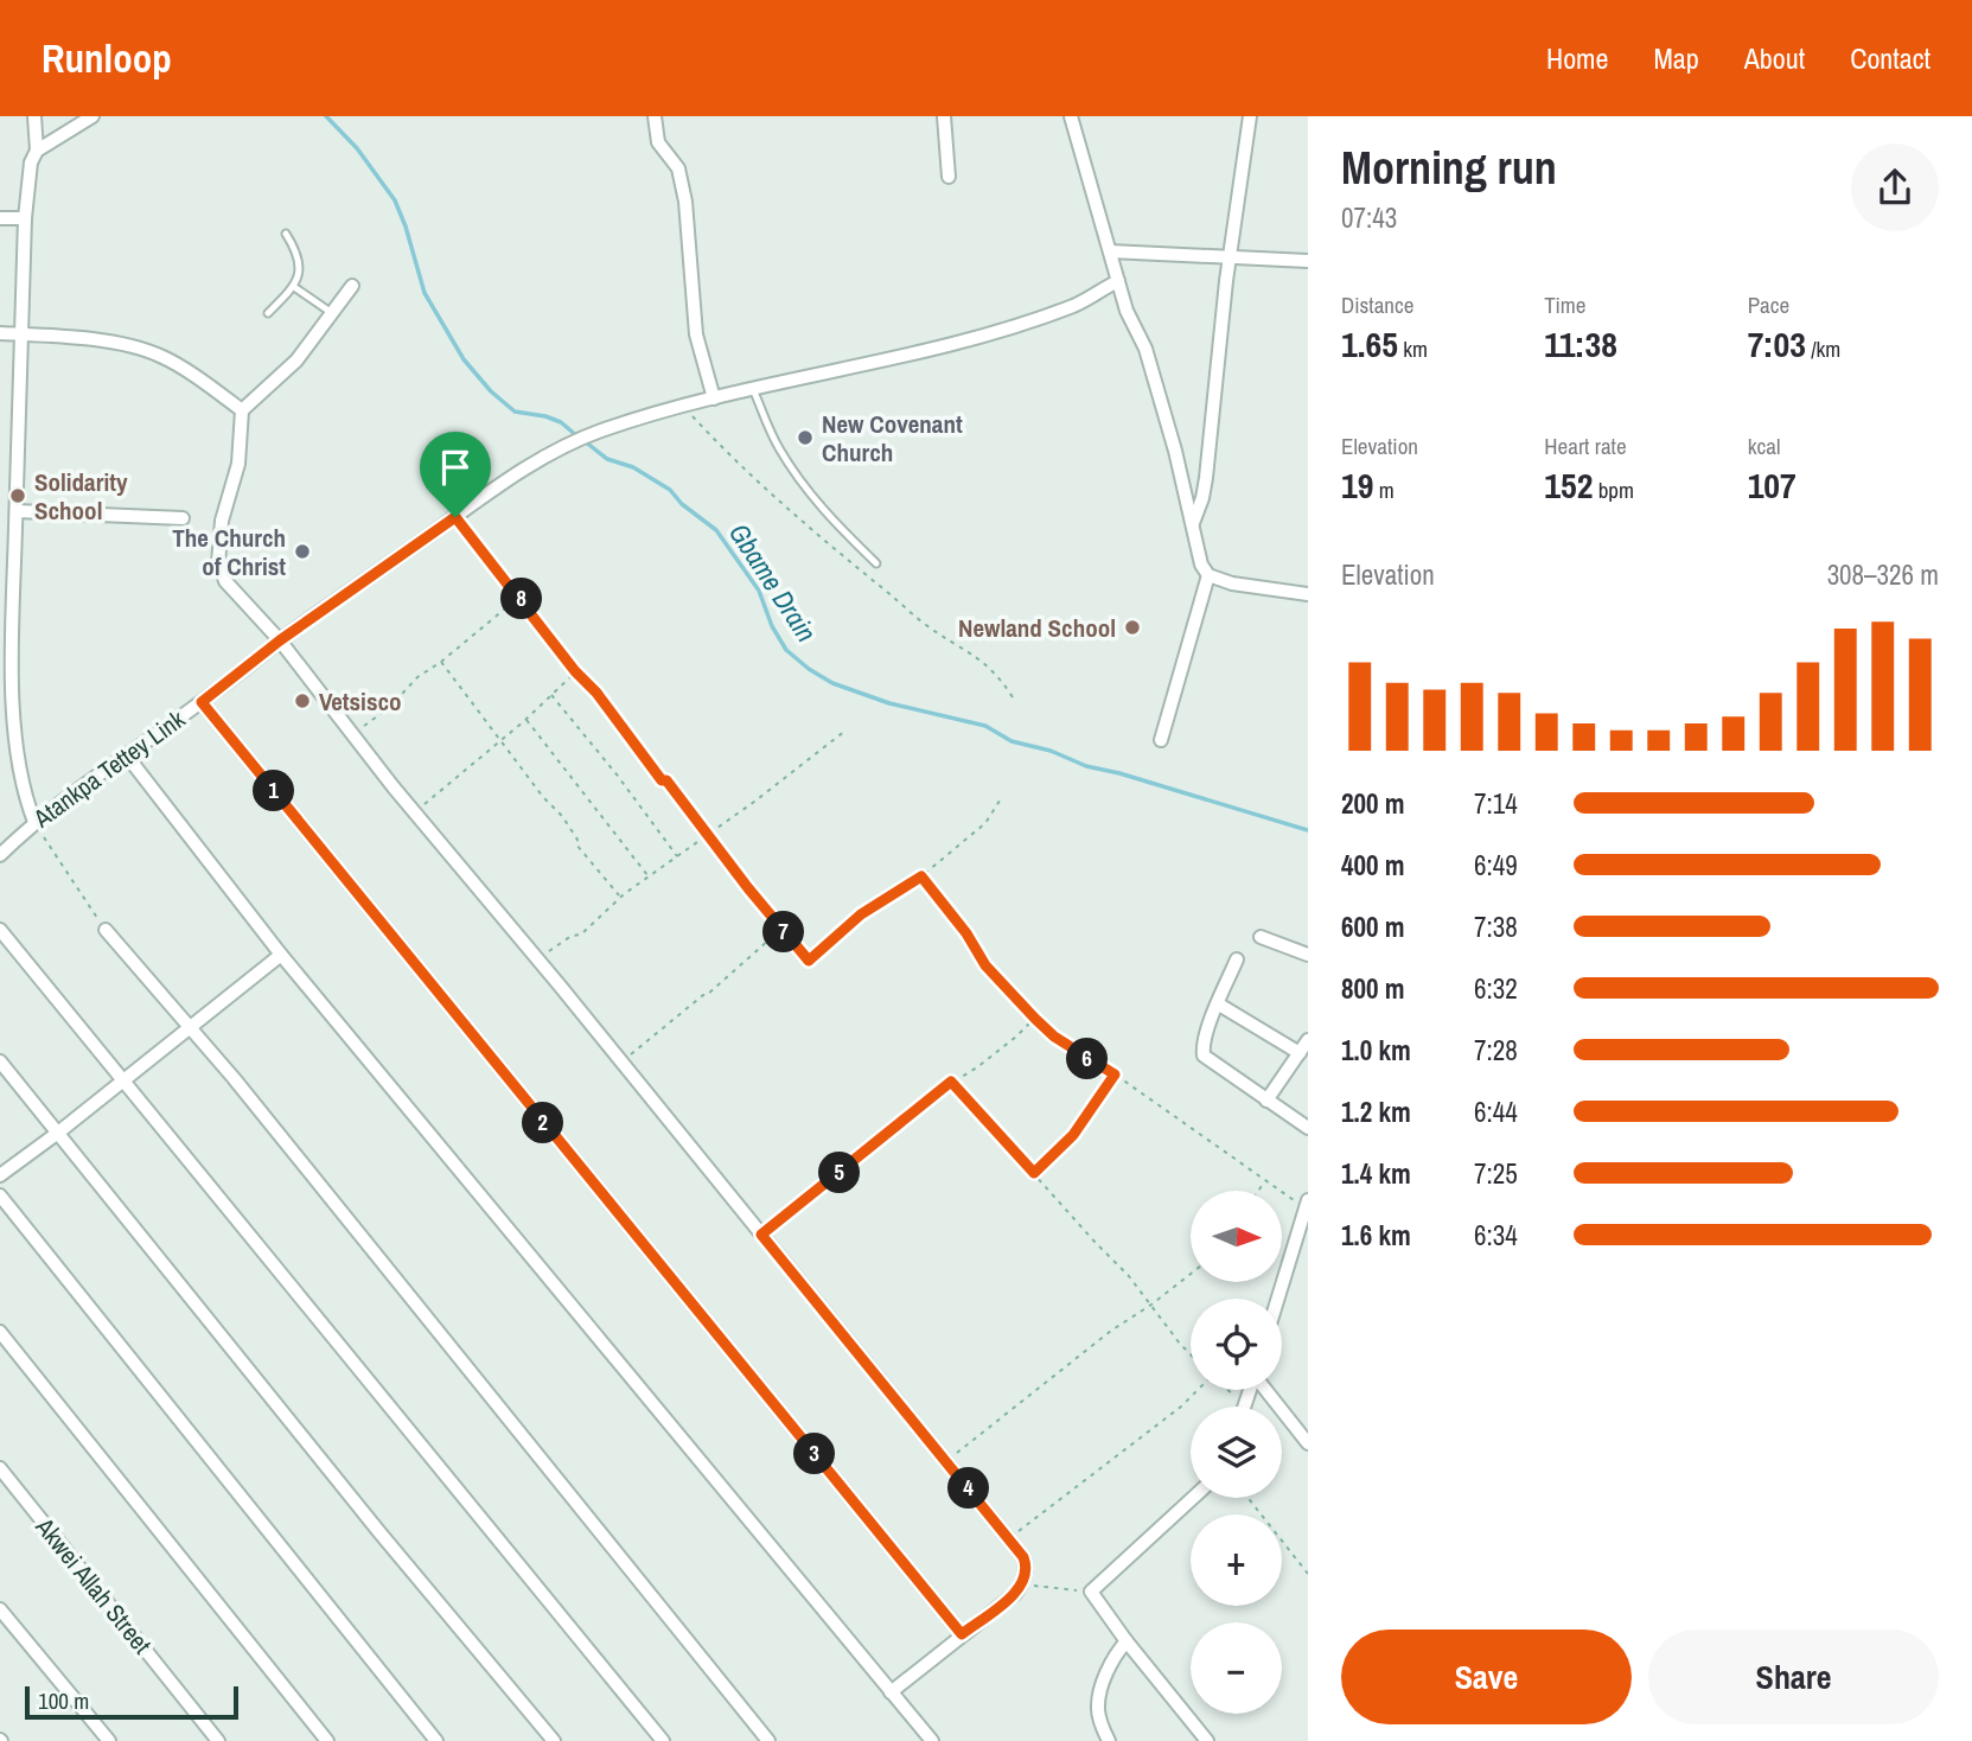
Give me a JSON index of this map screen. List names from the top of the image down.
{
  "streets": {
    "street": ["Atankpa Tettey Link", "Akwei Allah Street"]
  },
  "water": ["Gbame Drain"],
  "places": [
    "New Covenant Church",
    "Solidarity School",
    "The Church of Christ",
    "Newland School",
    "Vetsisco"
  ],
  "scale_bar": "100 m",
  "north": "right",
  "page": {
    "header": "Runloop",
    "nav": [
      "Home",
      "Map",
      "About",
      "Contact"
    ],
    "heading": ["Morning run", "07:43"],
    "stats": [
      ["Distance", "1.65 km"],
      ["Time", "11:38"],
      ["Pace", "7:03 /km"],
      ["Elevation", "19 m"],
      ["Heart rate", "152 bpm"],
      ["kcal", "107"]
    ],
    "chart": ["Elevation", "308–326 m"],
    "pins": [
      "8",
      "1",
      "7",
      "6",
      "2",
      "5",
      "3",
      "4"
    ],
    "list": [
      {
        "name": "200 m",
        "note": "7:14"
      },
      {
        "name": "400 m",
        "note": "6:49"
      },
      {
        "name": "600 m",
        "note": "7:38"
      },
      {
        "name": "800 m",
        "note": "6:32"
      },
      {
        "name": "1.0 km",
        "note": "7:28"
      },
      {
        "name": "1.2 km",
        "note": "6:44"
      },
      {
        "name": "1.4 km",
        "note": "7:25"
      },
      {
        "name": "1.6 km",
        "note": "6:34"
      }
    ],
    "map_buttons": ["+", "−"],
    "buttons": ["Save", "Share"],
    "scale": "100 m"
  }
}
